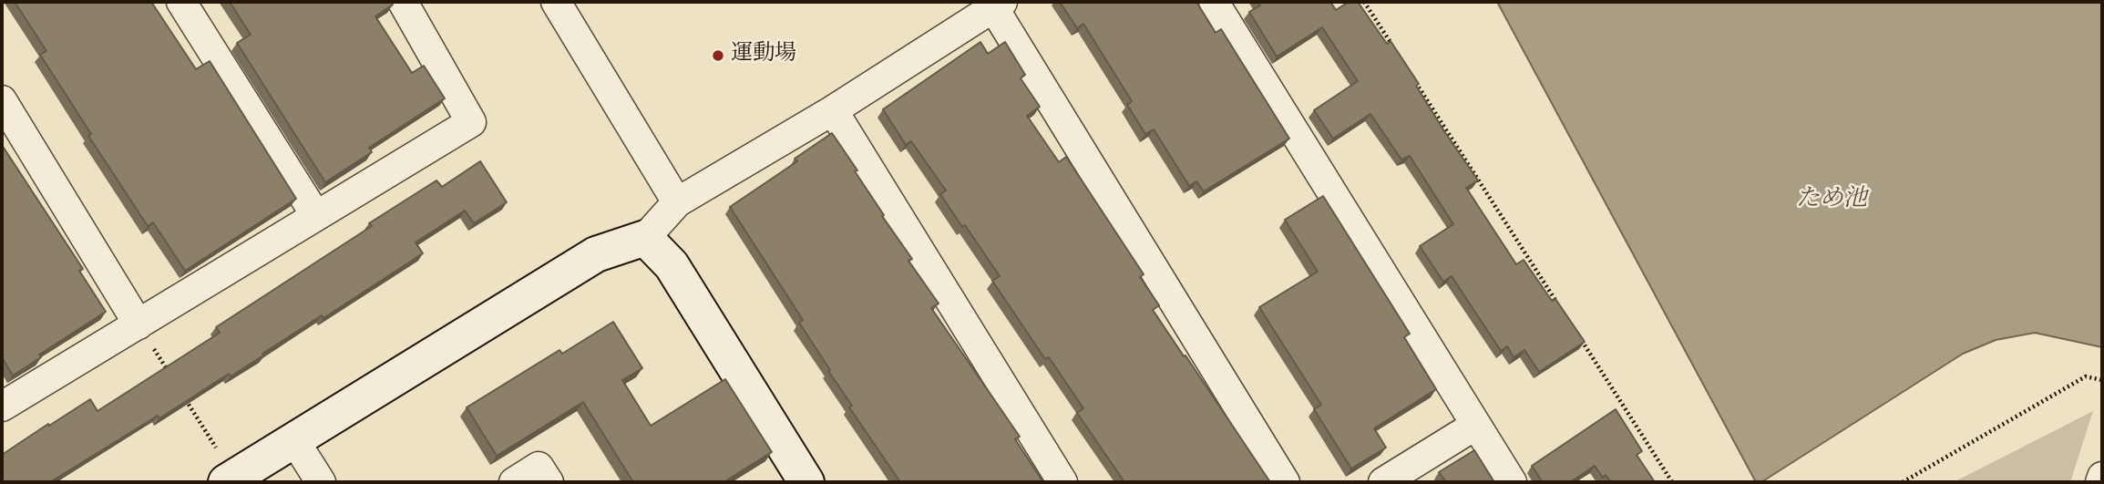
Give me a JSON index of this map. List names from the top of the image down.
{
  "water": ["ため池"],
  "places": ["運動場"]
}
